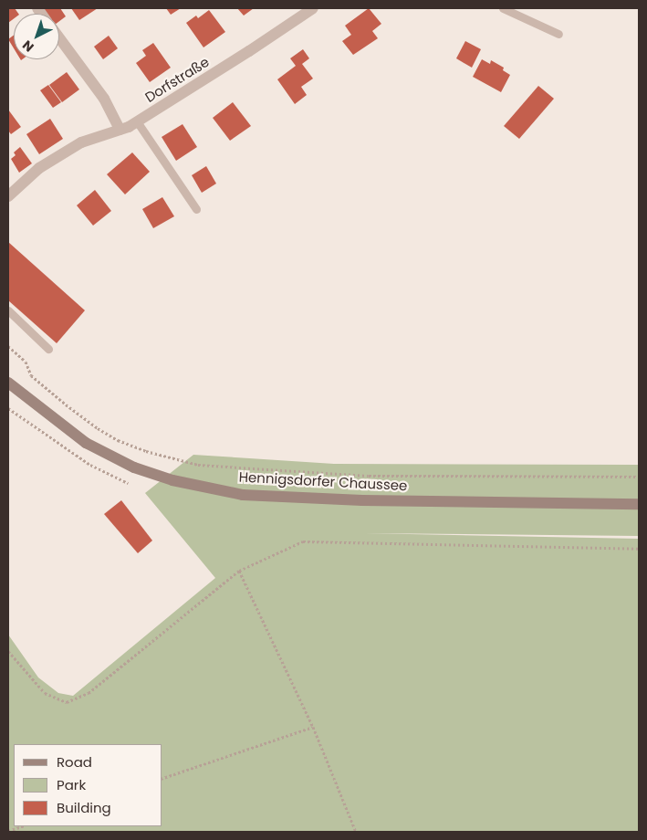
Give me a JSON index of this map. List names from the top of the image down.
{
  "streets": {
    "main road": ["Hennigsdorfer Chaussee"],
    "street": ["Dorfstraße"]
  },
  "legend": ["Road", "Park", "Building"],
  "north": "bottom left"
}
